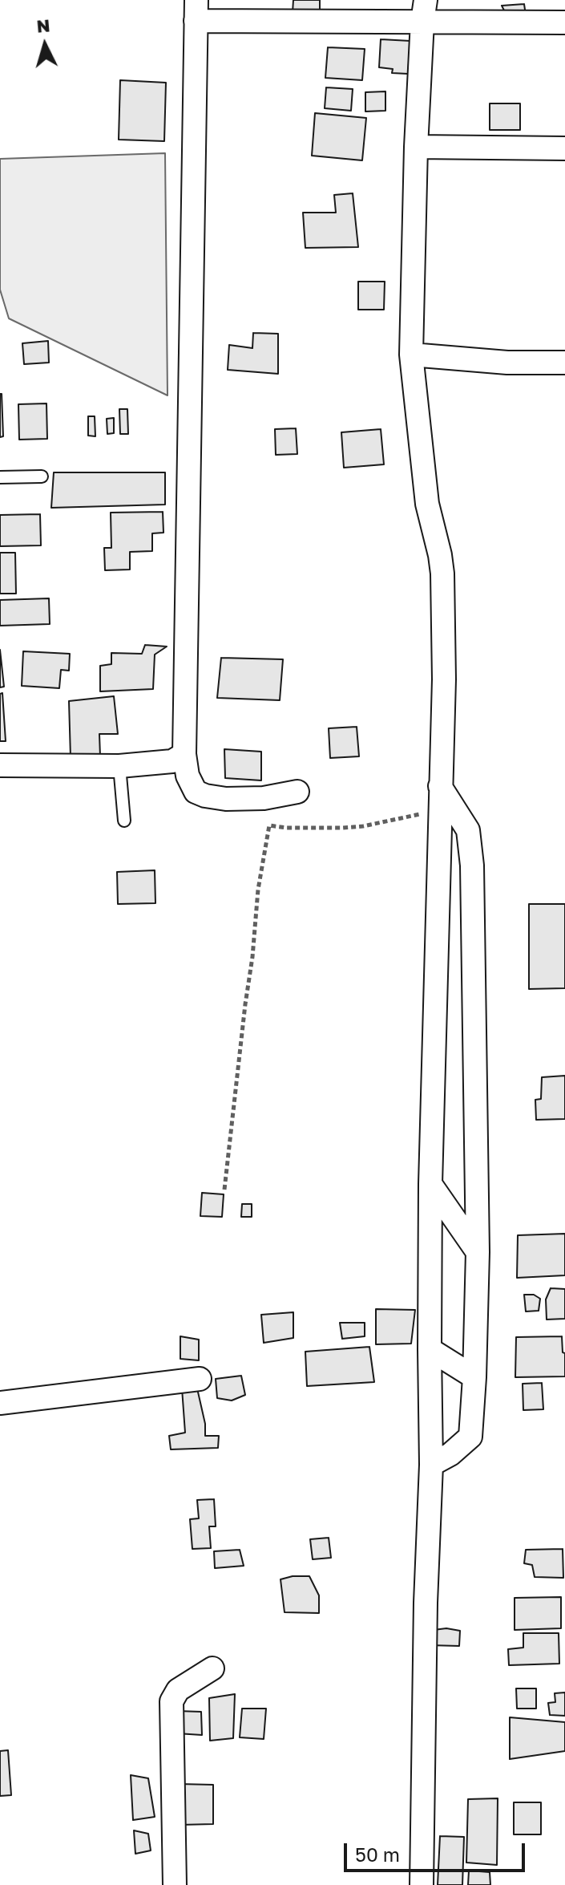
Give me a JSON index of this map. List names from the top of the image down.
{
  "scale_bar": "50 m",
  "north": "top"
}
